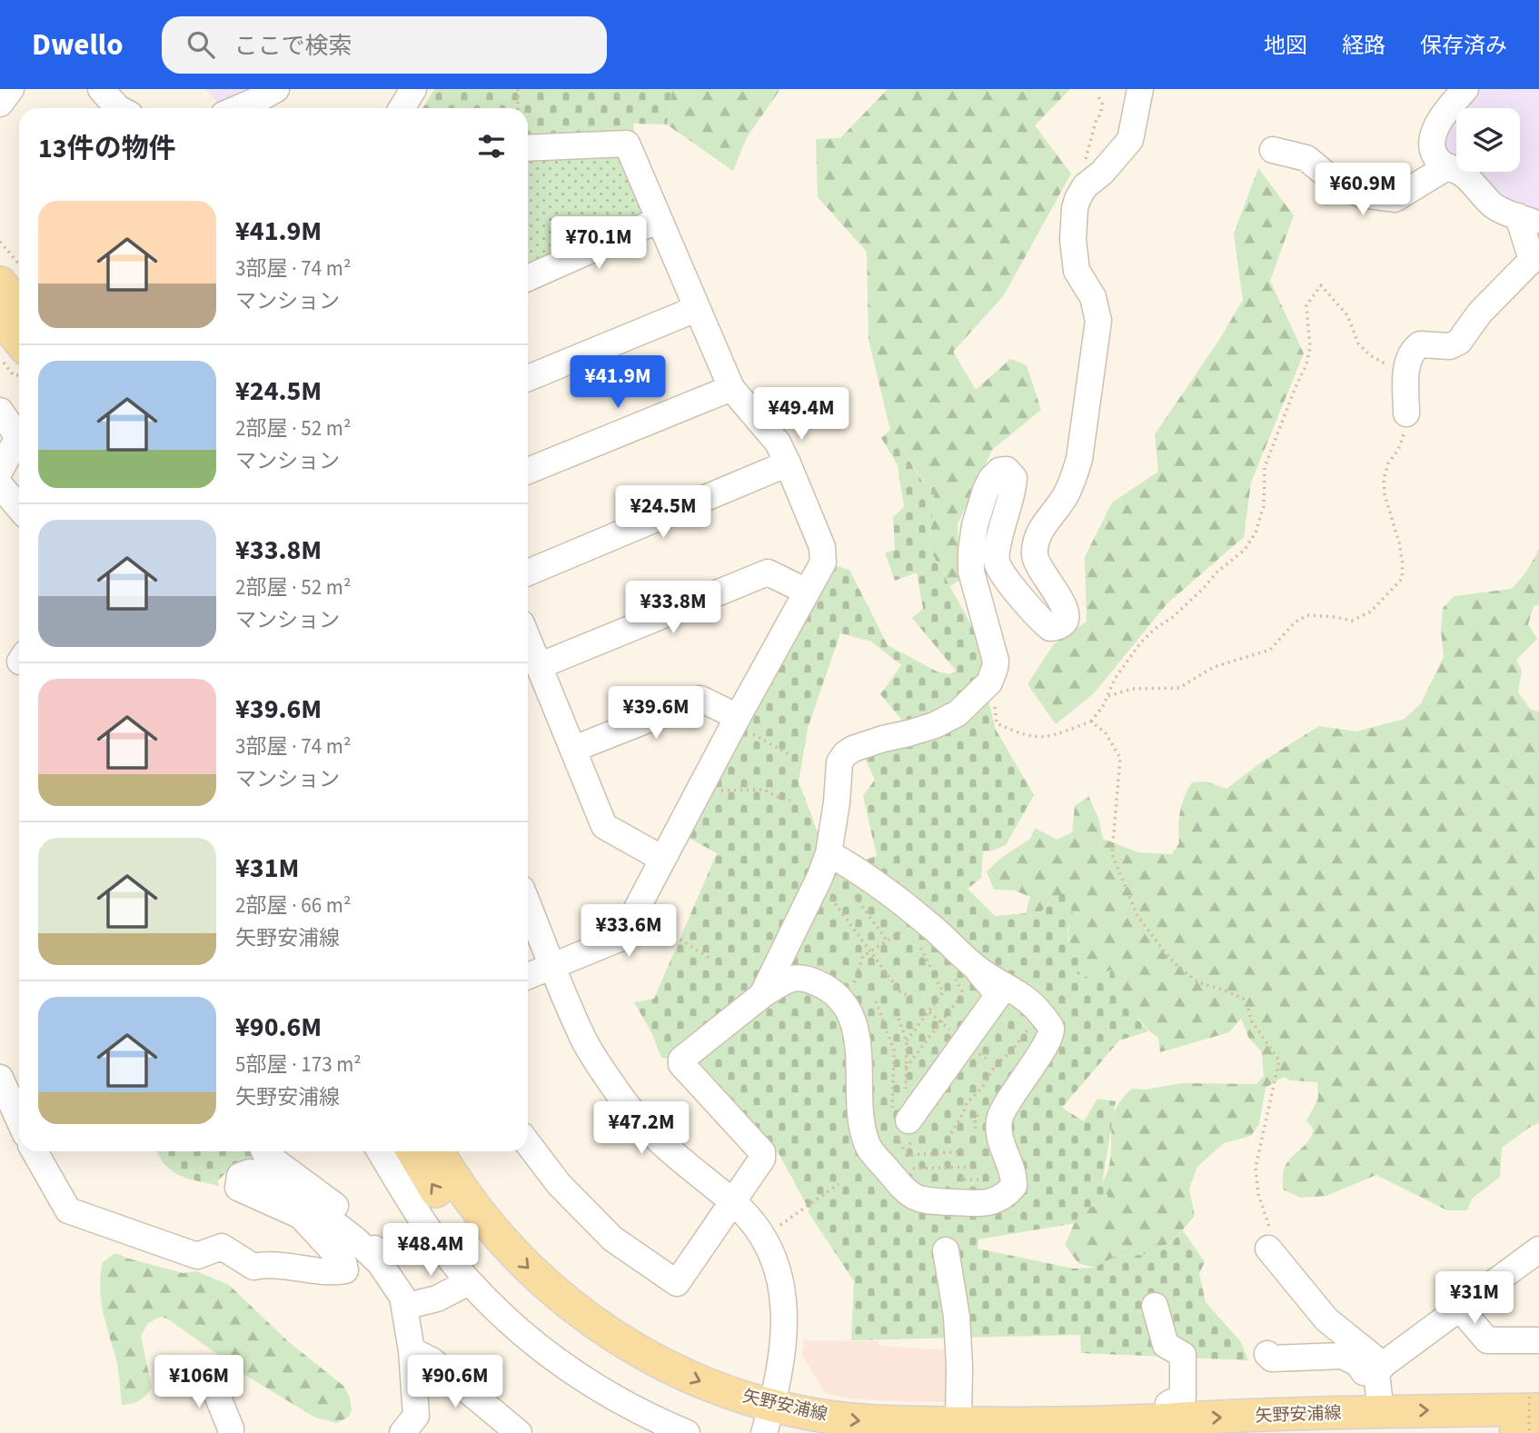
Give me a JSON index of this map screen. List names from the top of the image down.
{
  "streets": {
    "main road": ["矢野安浦線"]
  },
  "page": {
    "header": "Dwello",
    "search": "ここで検索",
    "nav": ["地図", "経路", "保存済み"],
    "heading": "13件の物件",
    "price": [
      "¥60.9M",
      "¥70.1M",
      "¥41.9M",
      "¥49.4M",
      "¥24.5M",
      "¥33.8M",
      "¥39.6M",
      "¥33.6M",
      "¥47.2M",
      "¥48.4M",
      "¥31M",
      "¥106M",
      "¥90.6M"
    ],
    "list": [
      {
        "name": "¥41.9M",
        "note": "3部屋 · 74 m² · マンション"
      },
      {
        "name": "¥24.5M",
        "note": "2部屋 · 52 m² · マンション"
      },
      {
        "name": "¥33.8M",
        "note": "2部屋 · 52 m² · マンション"
      },
      {
        "name": "¥39.6M",
        "note": "3部屋 · 74 m² · マンション"
      },
      {
        "name": "¥31M",
        "note": "2部屋 · 66 m² · 矢野安浦線"
      },
      {
        "name": "¥90.6M",
        "note": "5部屋 · 173 m² · 矢野安浦線"
      }
    ]
  }
}
